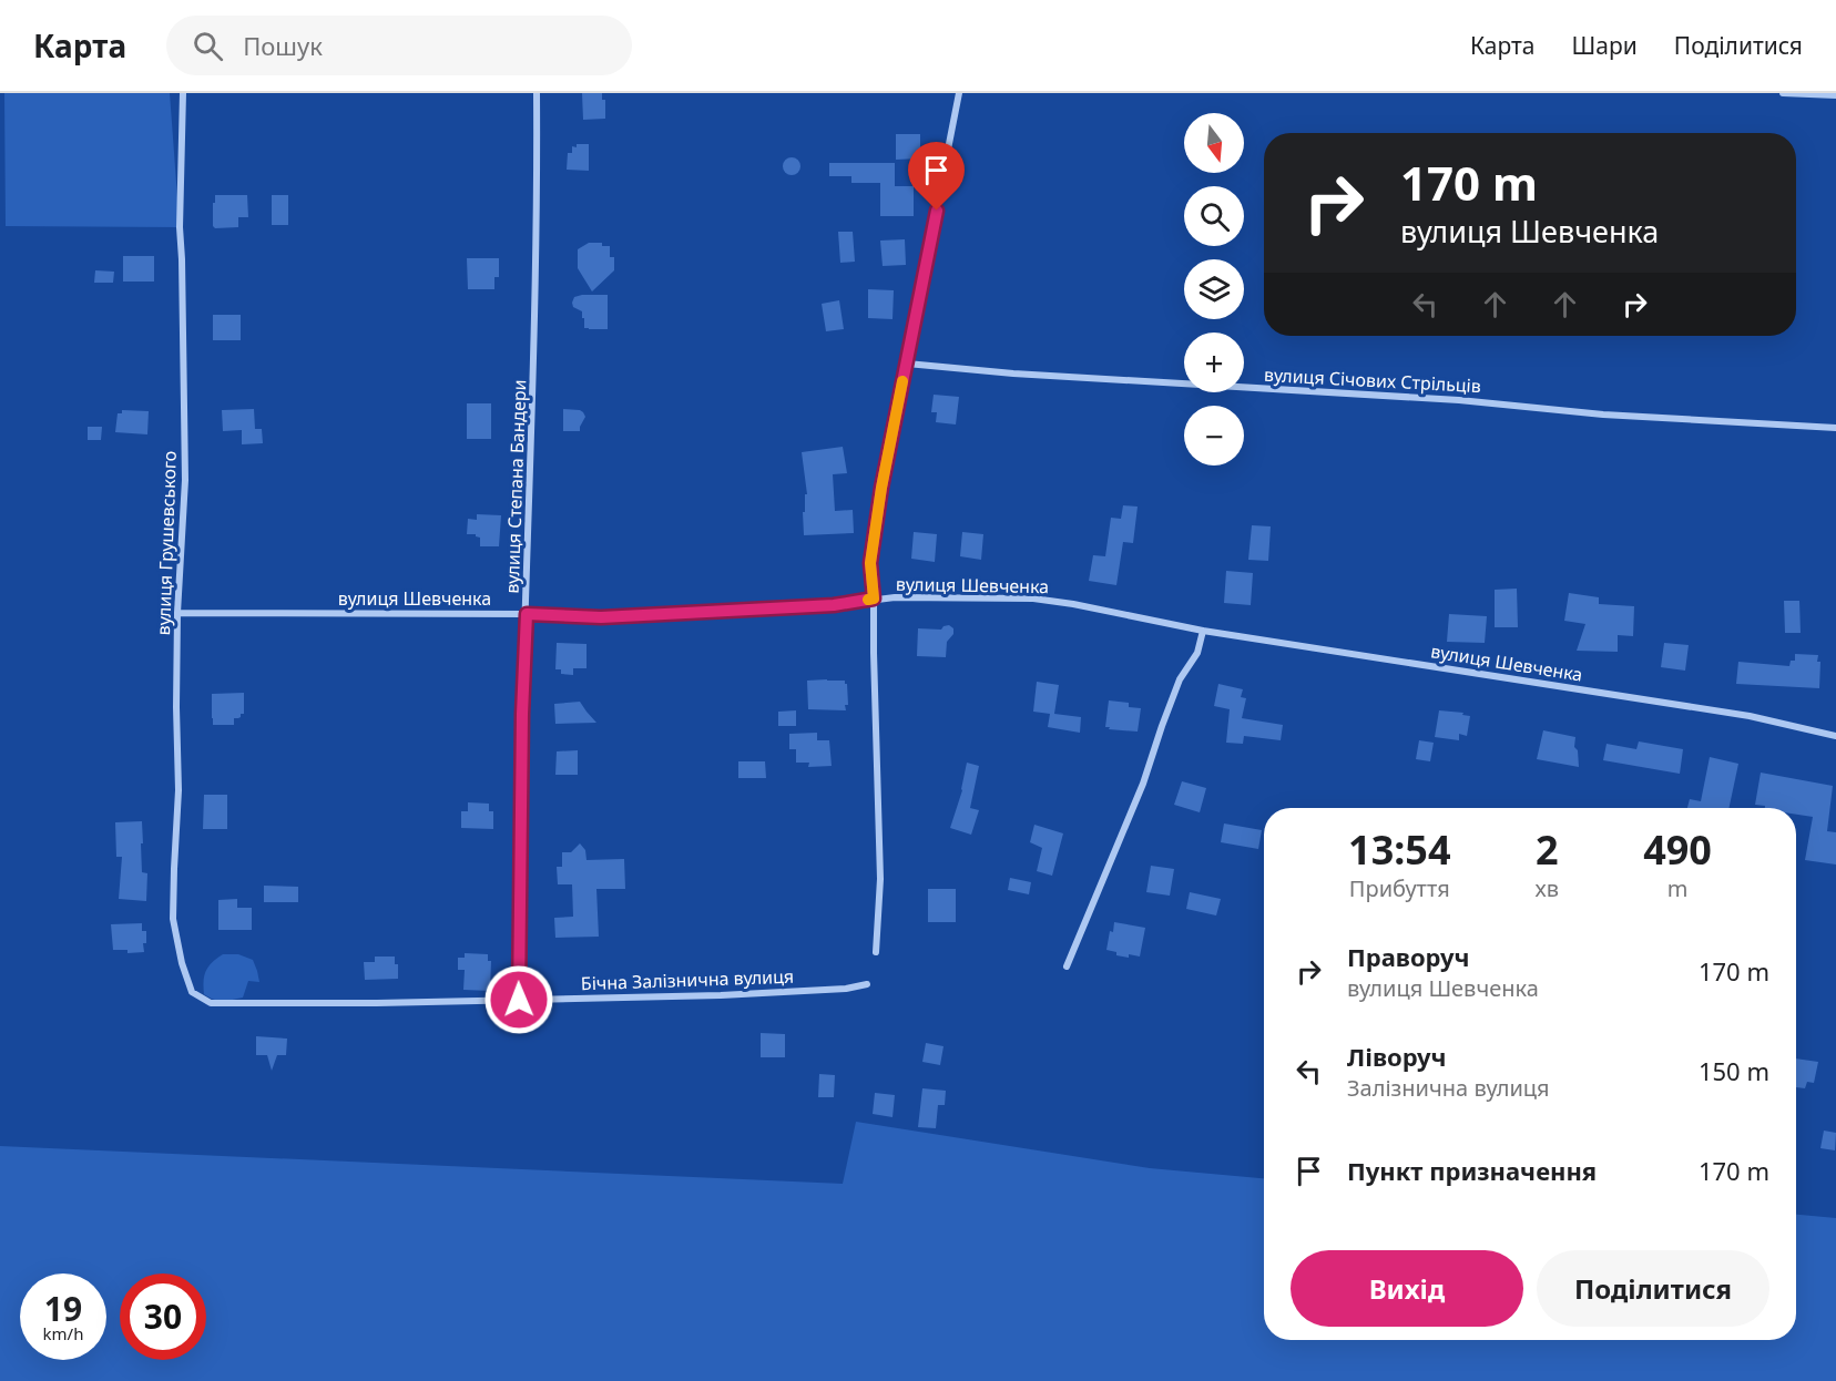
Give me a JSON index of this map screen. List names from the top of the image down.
{
  "streets": {
    "street": [
      "вулиця Січових Стрільців",
      "вулиця Степана Бандери",
      "вулиця Грушевського",
      "вулиця Шевченка",
      "Бічна Залізнична вулиця"
    ]
  },
  "crossings": [
    ["вулиця Степана Бандери", "вулиця Шевченка"],
    ["вулиця Степана Бандери", "Бічна Залізнична вулиця"],
    ["вулиця Грушевського", "вулиця Шевченка"],
    ["вулиця Грушевського", "Бічна Залізнична вулиця"]
  ],
  "north": "bottom",
  "page": {
    "header": "Карта",
    "search": "Пошук",
    "nav": ["Карта", "Шари", "Поділитися"],
    "map_buttons": ["+", "−"],
    "turn": ["170 m", "вулиця Шевченка"],
    "eta": [
      "13:54",
      "Прибуття",
      "2",
      "хв",
      "490",
      "m"
    ],
    "list": [
      {
        "name": "Праворуч",
        "note": "вулиця Шевченка",
        "value": "170 m"
      },
      {
        "name": "Ліворуч",
        "note": "Залізнична вулиця",
        "value": "150 m"
      },
      {
        "name": "Пункт призначення",
        "value": "170 m"
      }
    ],
    "buttons": ["Вихід", "Поділитися"],
    "speed": "19 km/h",
    "limit": "30"
  }
}
